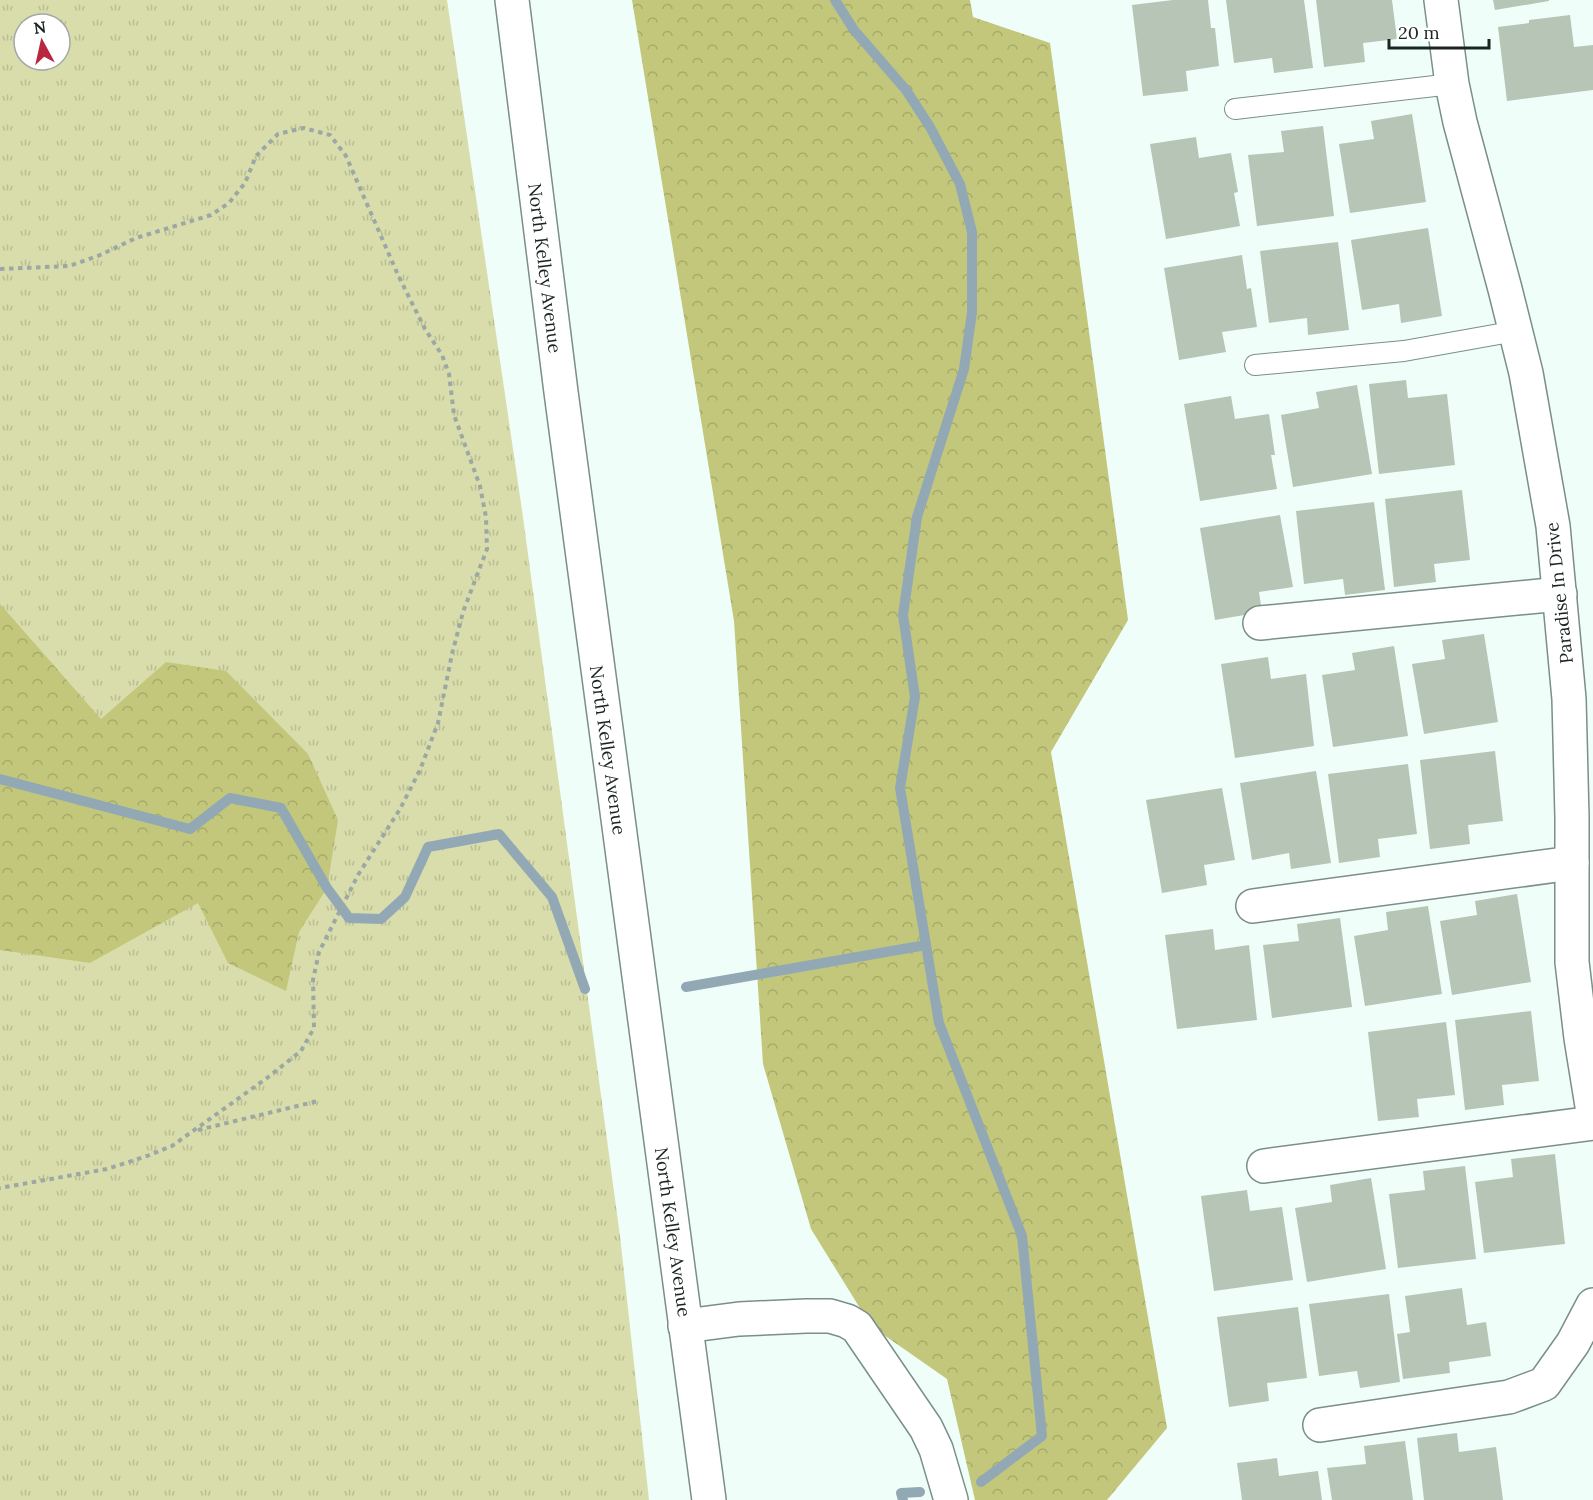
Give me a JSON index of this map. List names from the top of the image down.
{
  "streets": {
    "street": ["North Kelley Avenue", "Paradise In Drive"]
  },
  "scale_bar": "20 m",
  "north": "top"
}
